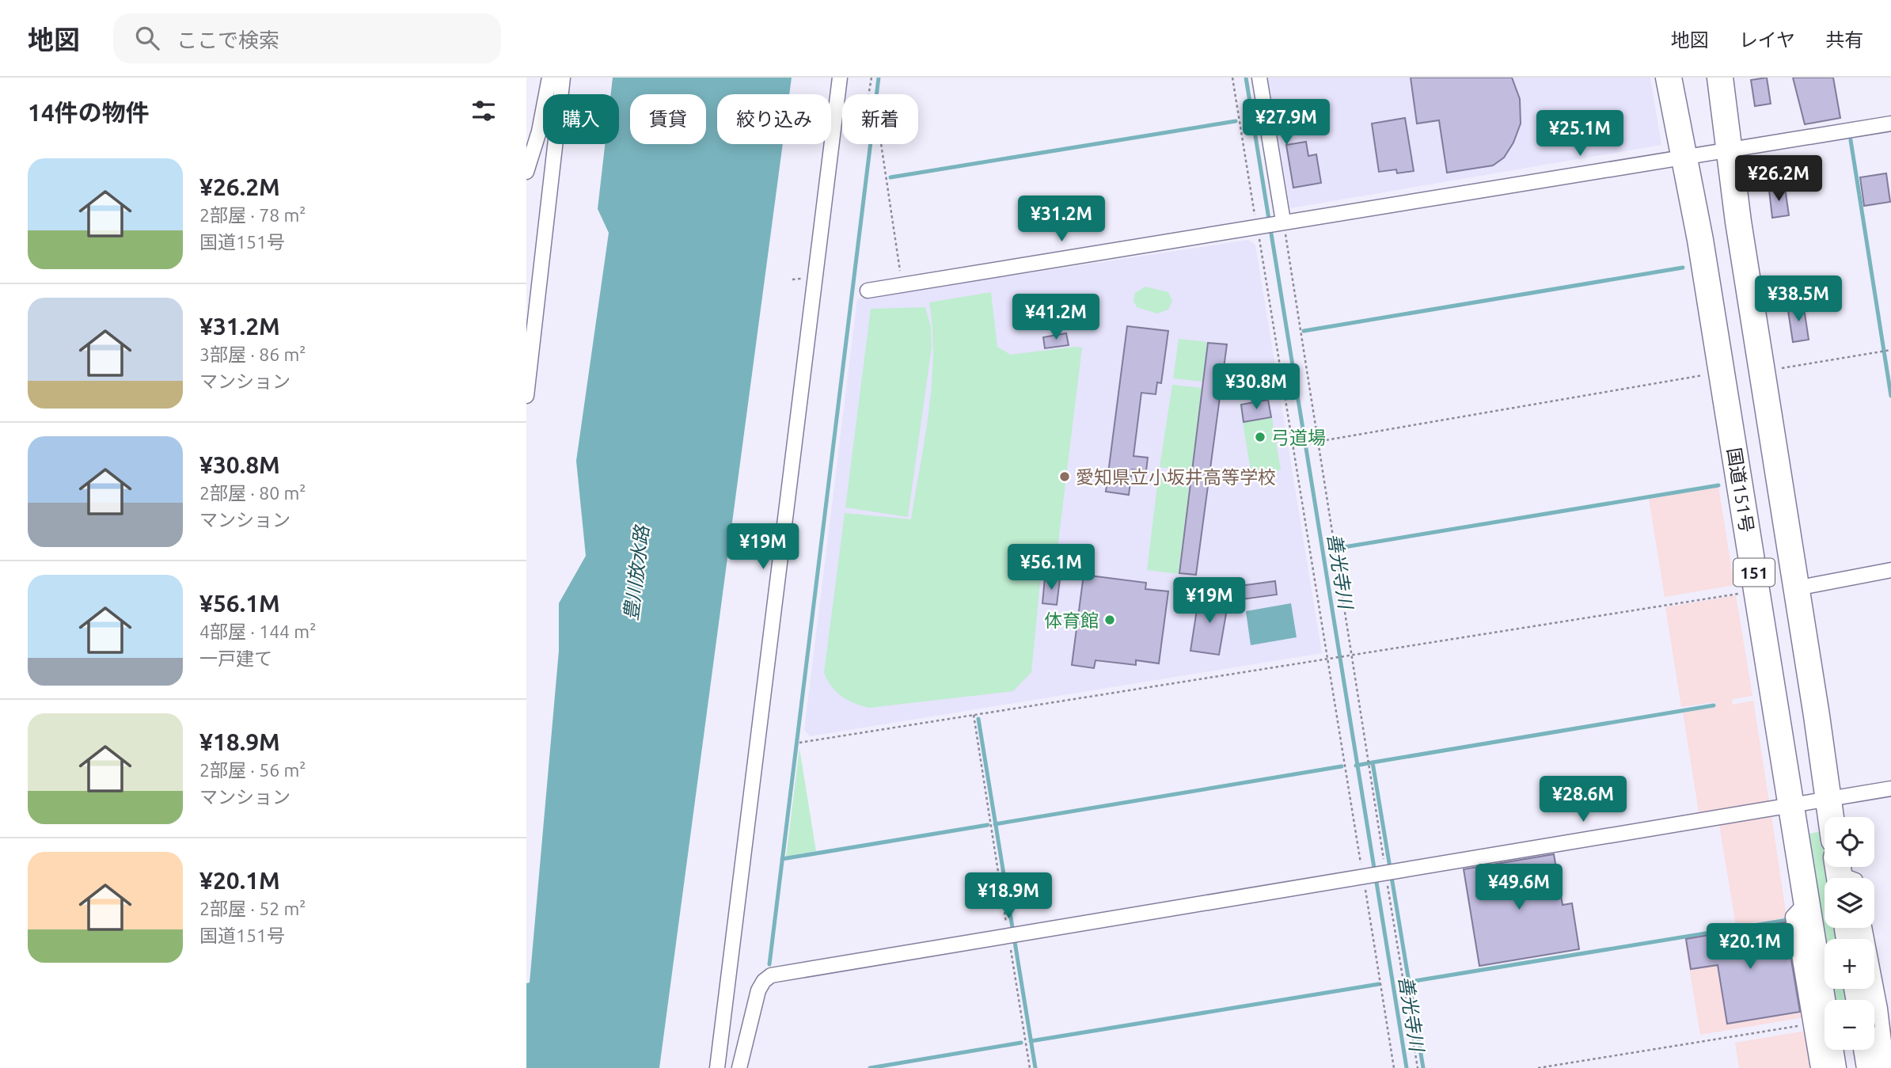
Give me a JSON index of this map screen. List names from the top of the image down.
{
  "streets": {
    "highway": ["国道151号", "151"]
  },
  "water": ["善光寺川", "豊川放水路"],
  "places": ["弓道場", "愛知県立小坂井高等学校", "体育館"],
  "page": {
    "header": "地図",
    "search": "ここで検索",
    "nav": ["地図", "レイヤ", "共有"],
    "heading": "14件の物件",
    "chip": [
      "購入",
      "賃貸",
      "絞り込み",
      "新着"
    ],
    "price": [
      "¥27.9M",
      "¥25.1M",
      "¥26.2M",
      "¥31.2M",
      "¥38.5M",
      "¥41.2M",
      "¥30.8M",
      "¥19M",
      "¥56.1M",
      "¥19M",
      "¥28.6M",
      "¥49.6M",
      "¥18.9M",
      "¥20.1M"
    ],
    "list": [
      {
        "name": "¥26.2M",
        "note": "2部屋 · 78 m² · 国道151号"
      },
      {
        "name": "¥31.2M",
        "note": "3部屋 · 86 m² · マンション"
      },
      {
        "name": "¥30.8M",
        "note": "2部屋 · 80 m² · マンション"
      },
      {
        "name": "¥56.1M",
        "note": "4部屋 · 144 m² · 一戸建て"
      },
      {
        "name": "¥18.9M",
        "note": "2部屋 · 56 m² · マンション"
      },
      {
        "name": "¥20.1M",
        "note": "2部屋 · 52 m² · 国道151号"
      }
    ],
    "map_buttons": ["+", "−"]
  }
}
